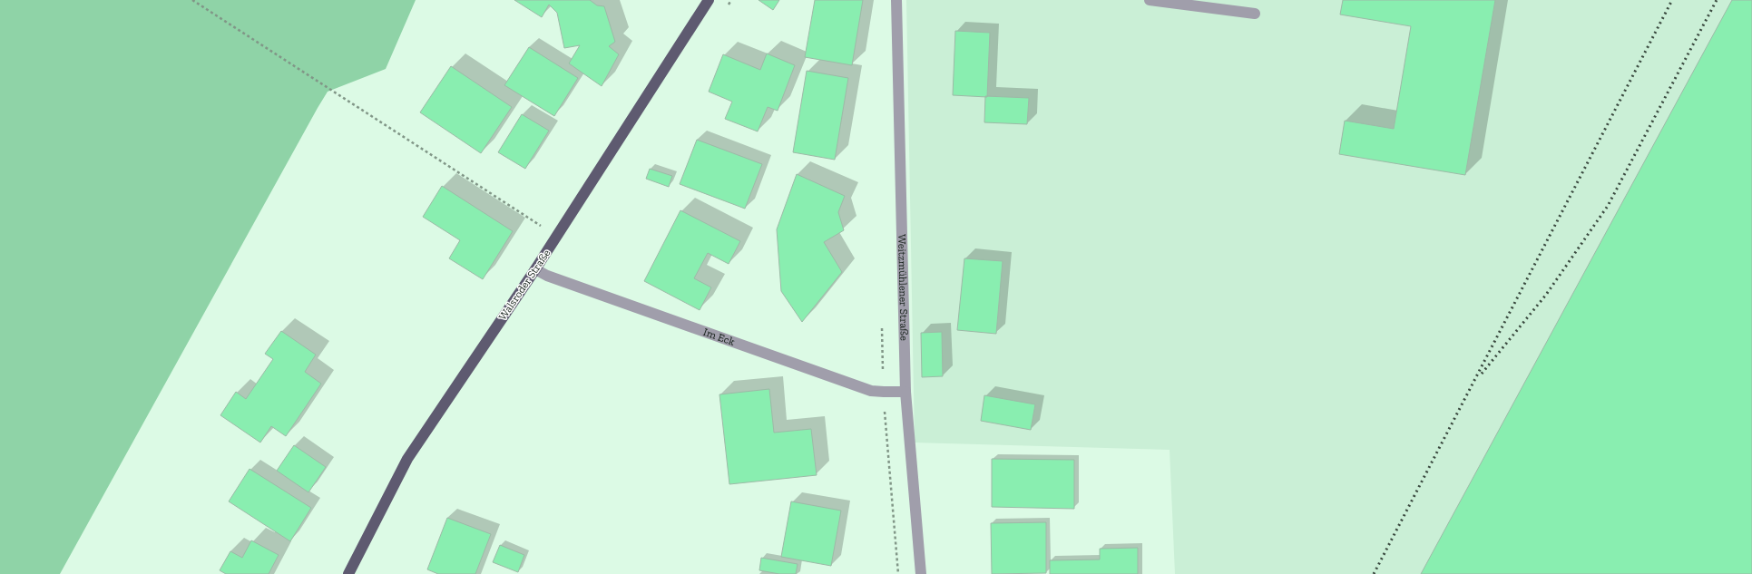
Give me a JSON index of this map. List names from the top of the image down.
{
  "streets": {
    "main road": ["Walsroder Straße"],
    "street": ["Weitzmühlener Straße", "Im Eck"]
  },
  "crossings": [
    ["Walsroder Straße", "Im Eck"],
    ["Weitzmühlener Straße", "Im Eck"]
  ]
}
